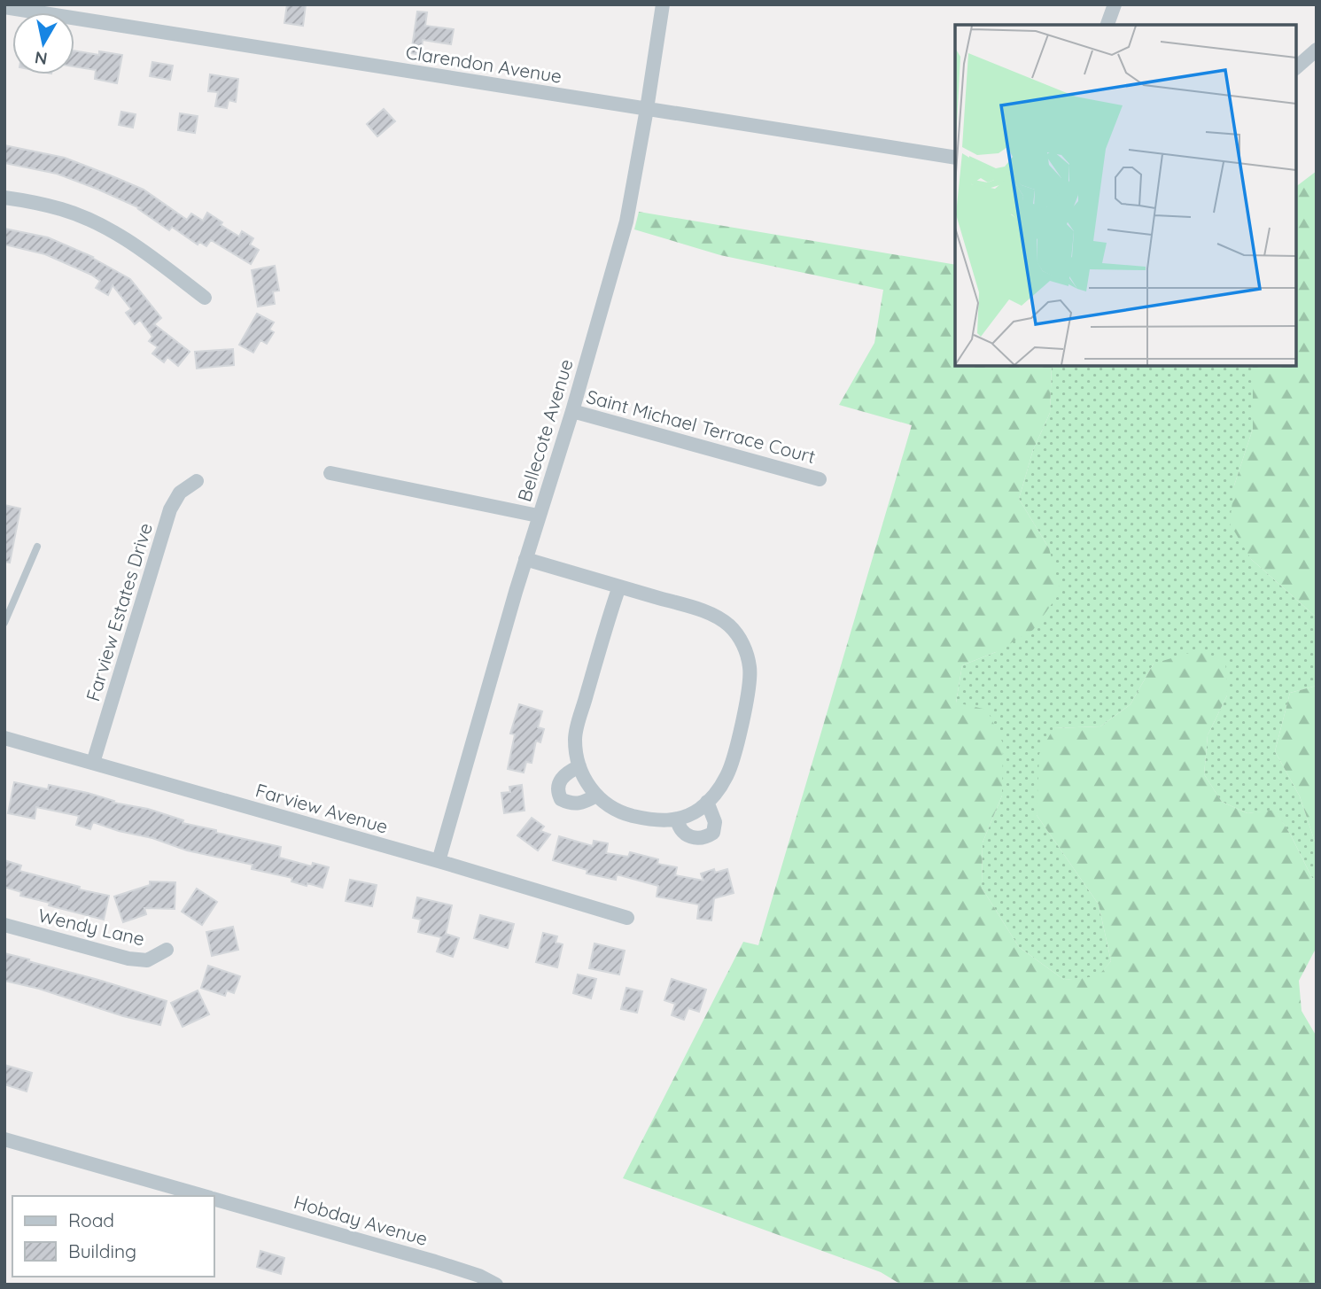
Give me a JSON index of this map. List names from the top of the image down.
{
  "streets": {
    "street": [
      "Clarendon Avenue",
      "Saint Michael Terrace Court",
      "Bellecote Avenue",
      "Farview Estates Drive",
      "Farview Avenue",
      "Wendy Lane",
      "Hobday Avenue"
    ]
  },
  "crossings": [
    ["Clarendon Avenue", "Bellecote Avenue"],
    ["Saint Michael Terrace Court", "Bellecote Avenue"],
    ["Bellecote Avenue", "Farview Avenue"],
    ["Farview Estates Drive", "Farview Avenue"]
  ],
  "legend": ["Road", "Building"],
  "north": "bottom"
}
